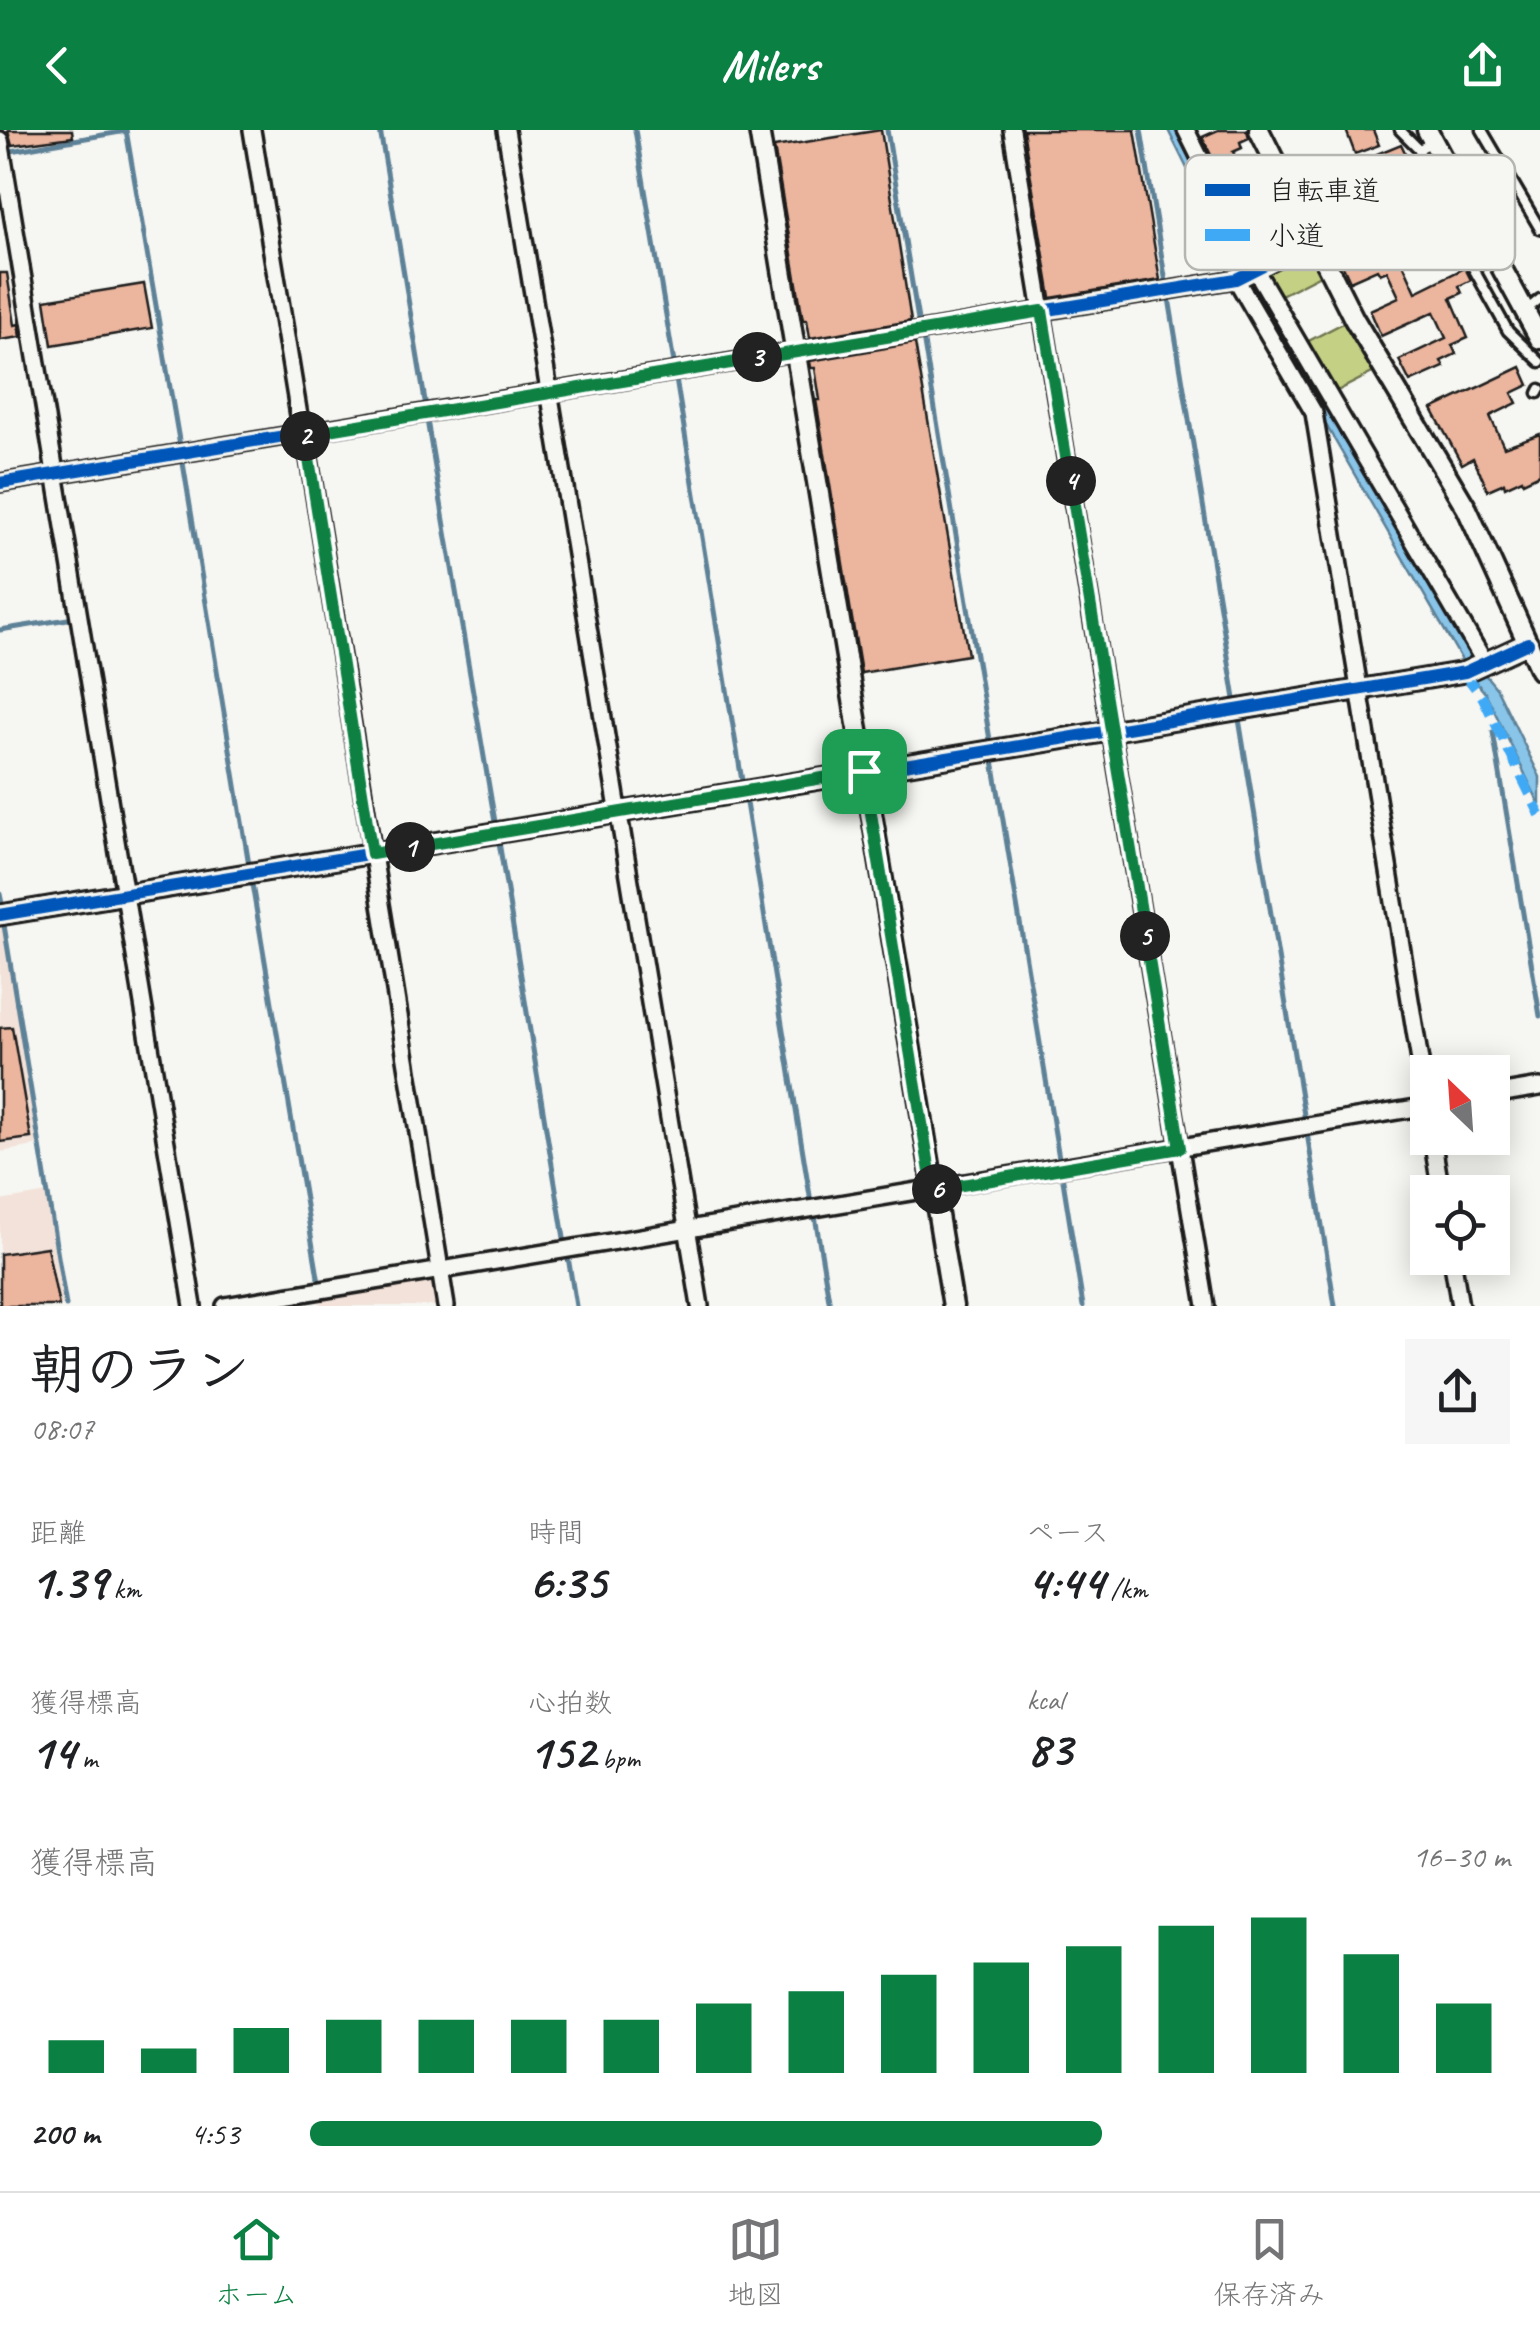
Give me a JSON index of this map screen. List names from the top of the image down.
{
  "legend": ["自転車道", "小道"],
  "north": "top left",
  "page": {
    "header": "Milers",
    "pins": [
      "3",
      "2",
      "4",
      "1",
      "5",
      "6"
    ],
    "heading": ["朝のラン", "08:07"],
    "stats": [
      ["距離", "1.39 km"],
      ["時間", "6:35"],
      ["ペース", "4:44 /km"],
      ["獲得標高", "14 m"],
      ["心拍数", "152 bpm"],
      ["kcal", "83"]
    ],
    "chart": ["獲得標高", "16–30 m"],
    "list": [
      {
        "name": "200 m",
        "note": "4:53"
      }
    ],
    "tabs": ["ホーム", "地図", "保存済み"]
  }
}
